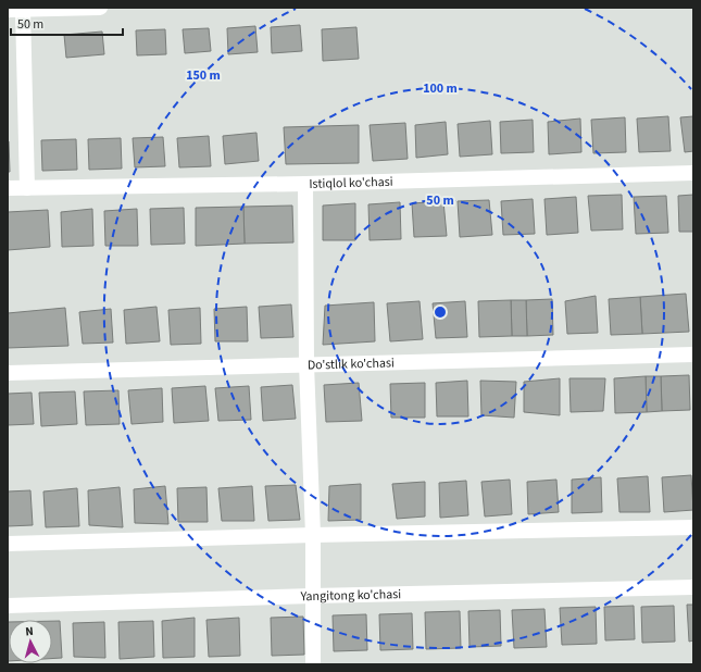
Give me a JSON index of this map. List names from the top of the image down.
{
  "streets": {
    "street": ["Istiqlol ko'chasi", "Do'stlik ko'chasi", "Yangitong ko'chasi"]
  },
  "scale_bar": "50 m",
  "north": "top",
  "rings": ["150 m", "100 m", "50 m"]
}
